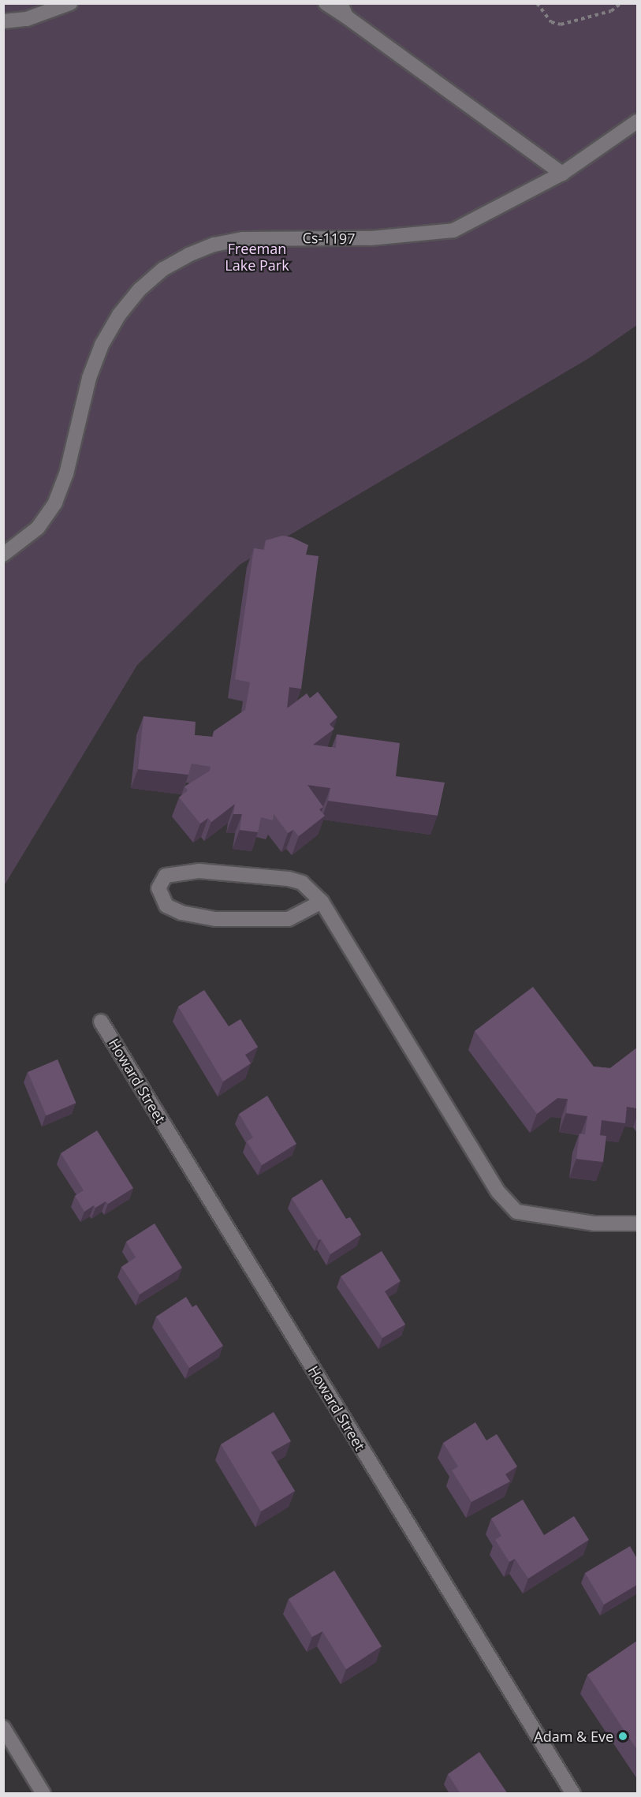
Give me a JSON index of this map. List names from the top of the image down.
{
  "streets": {
    "street": ["Cs-1197", "Howard Street"]
  },
  "parks": ["Freeman Lake Park"],
  "places": ["Adam & Eve"]
}
